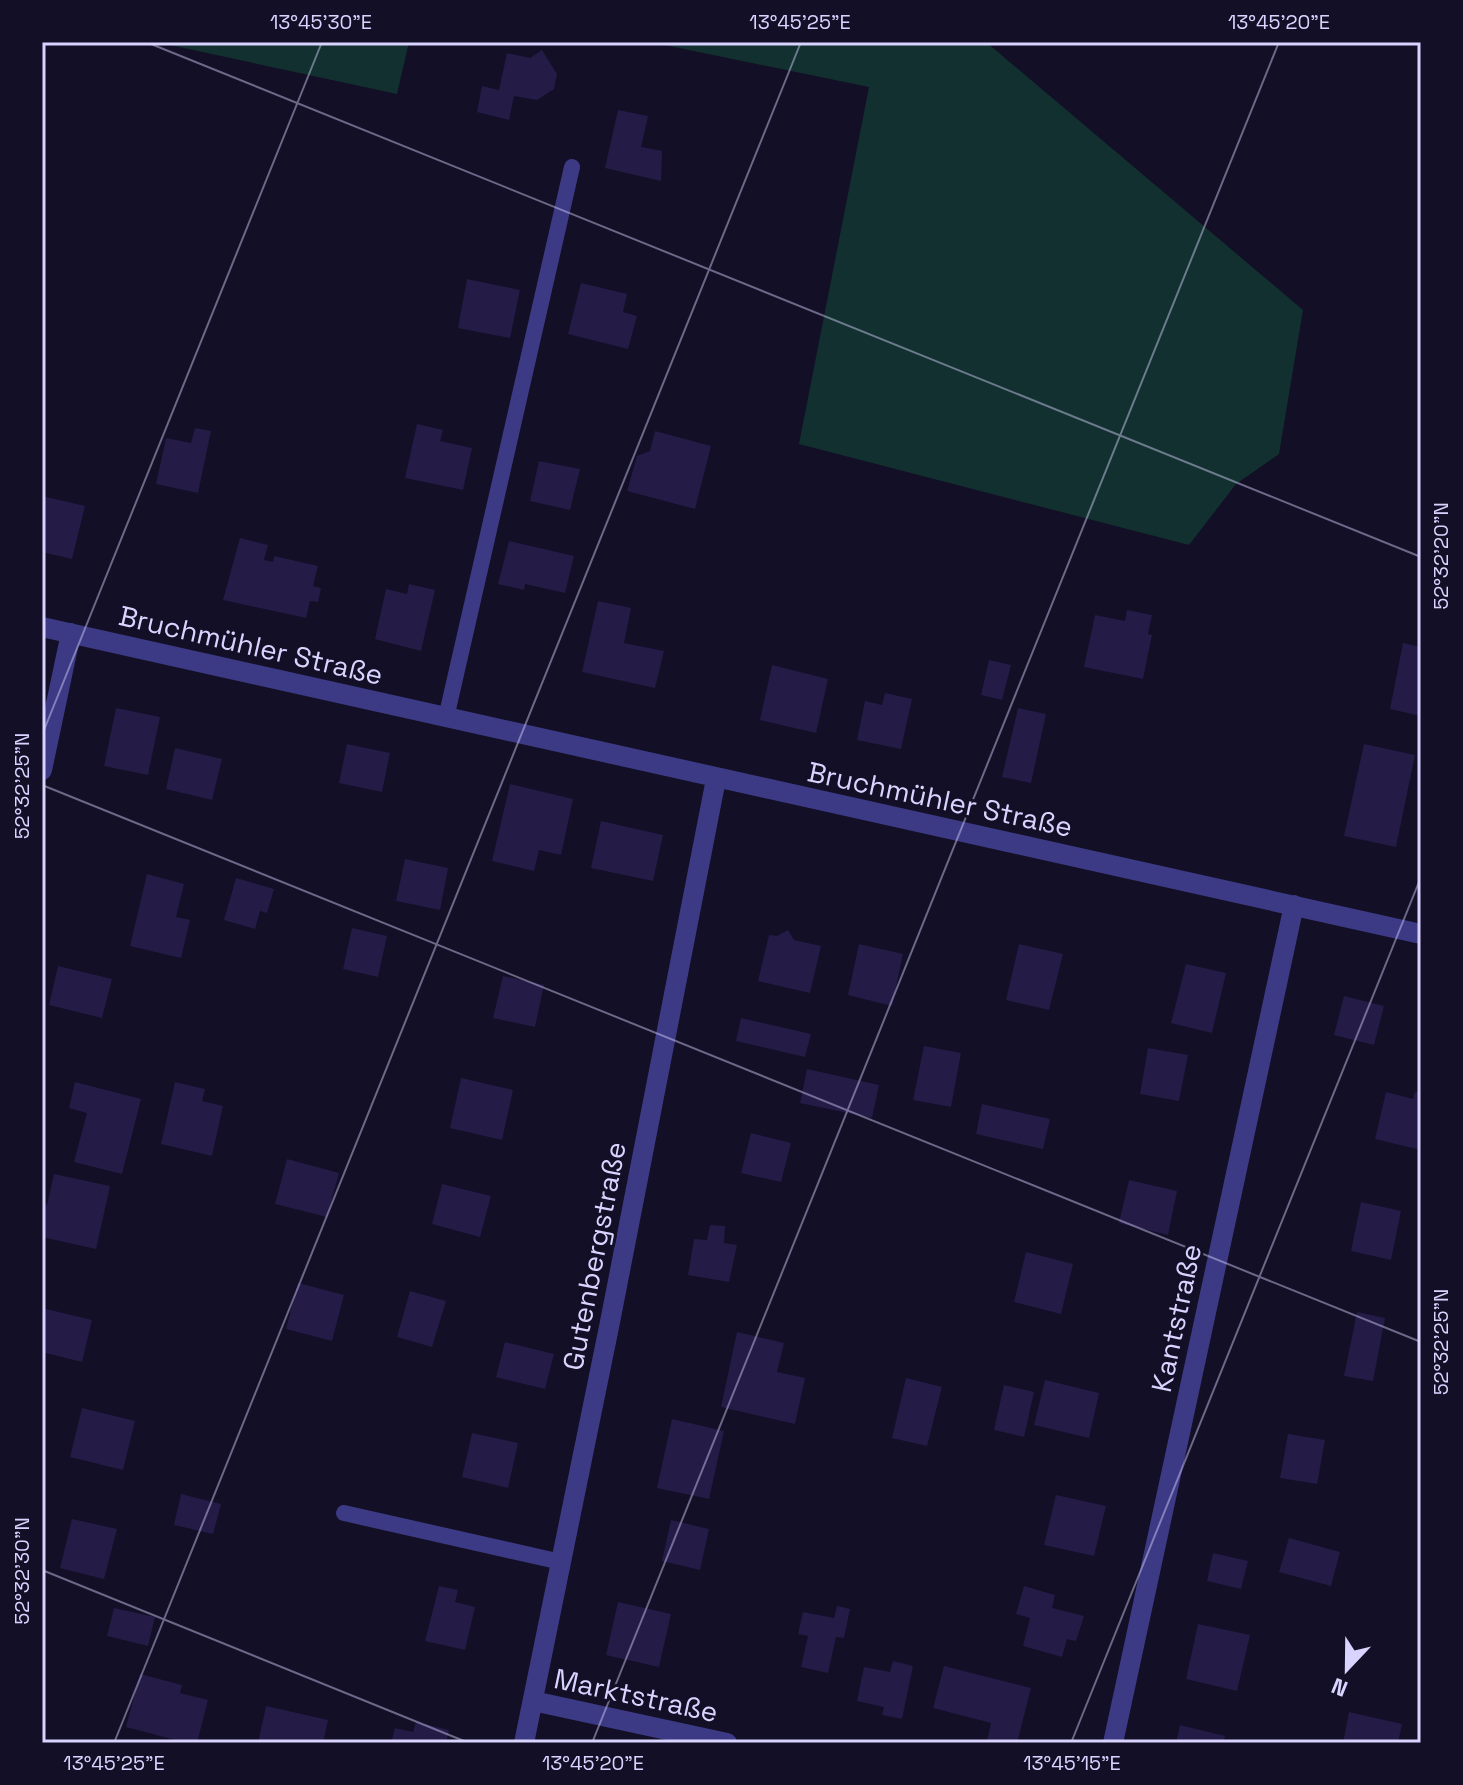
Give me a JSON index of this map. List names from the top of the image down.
{
  "streets": {
    "street": [
      "Bruchmühler Straße",
      "Gutenbergstraße",
      "Kantstraße",
      "Marktstraße"
    ]
  },
  "crossings": [
    ["Bruchmühler Straße", "Gutenbergstraße"],
    ["Bruchmühler Straße", "Kantstraße"],
    ["Gutenbergstraße", "Marktstraße"]
  ],
  "north": "bottom",
  "coordinates": [
    "13°45'30\"E",
    "13°45'25\"E",
    "13°45'20\"E",
    "52°32'20\"N",
    "52°32'25\"N",
    "52°32'30\"N",
    "13°45'15\"E"
  ]
}
